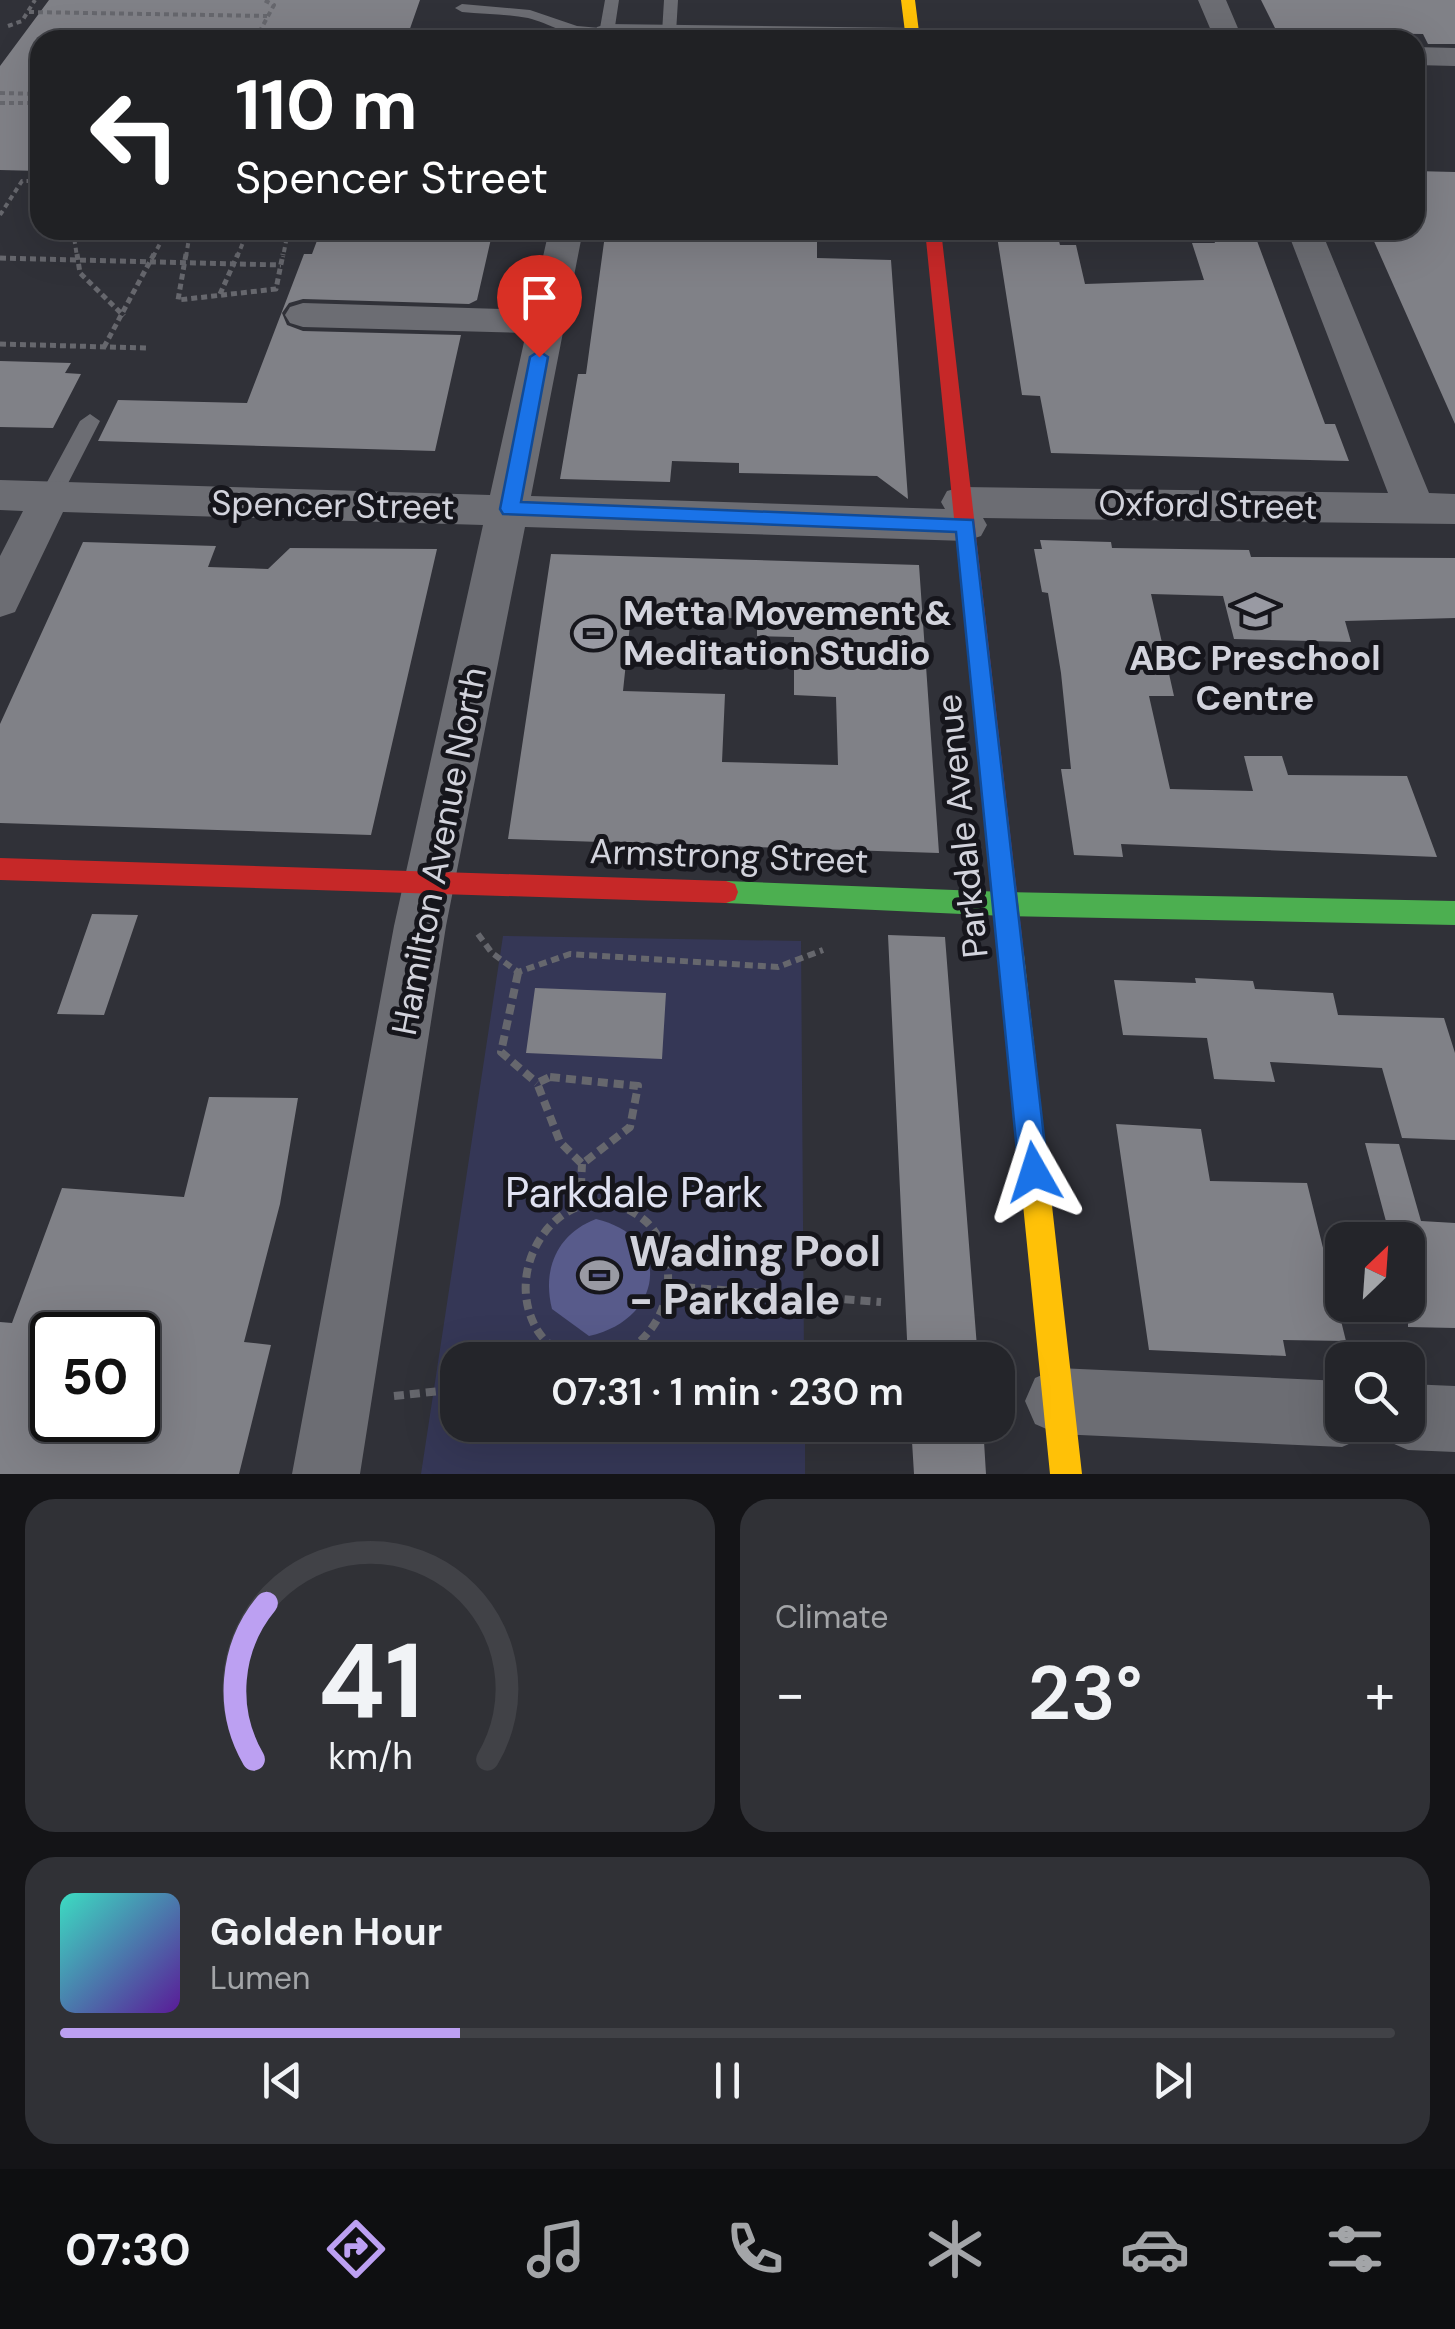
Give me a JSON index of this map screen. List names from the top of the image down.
{
  "streets": {
    "main road": ["Parkdale Avenue", "Armstrong Street"],
    "street": ["Spencer Street", "Oxford Street", "Hamilton Avenue North"]
  },
  "crossings": [
    ["Spencer Street", "Oxford Street"],
    ["Spencer Street", "Parkdale Avenue"],
    ["Spencer Street", "Hamilton Avenue North"],
    ["Oxford Street", "Parkdale Avenue"],
    ["Parkdale Avenue", "Armstrong Street"],
    ["Hamilton Avenue North", "Armstrong Street"]
  ],
  "parks": ["Parkdale Park"],
  "places": {
    "school or university": ["ABC Preschool Centre"],
    "sports": ["Metta Movement & Meditation Studio", "Wading Pool - Parkdale"]
  },
  "north": "top right",
  "page": {
    "turn": ["110 m", "Spencer Street"],
    "limit": "50",
    "trip": "07:31 · 1 min · 230 m",
    "tile": "Climate",
    "heat": ["−", "23°", "+"],
    "song": ["Golden Hour", "Lumen"],
    "tabs": "07:30",
    "gauge": ["41", "km/h"]
  }
}
